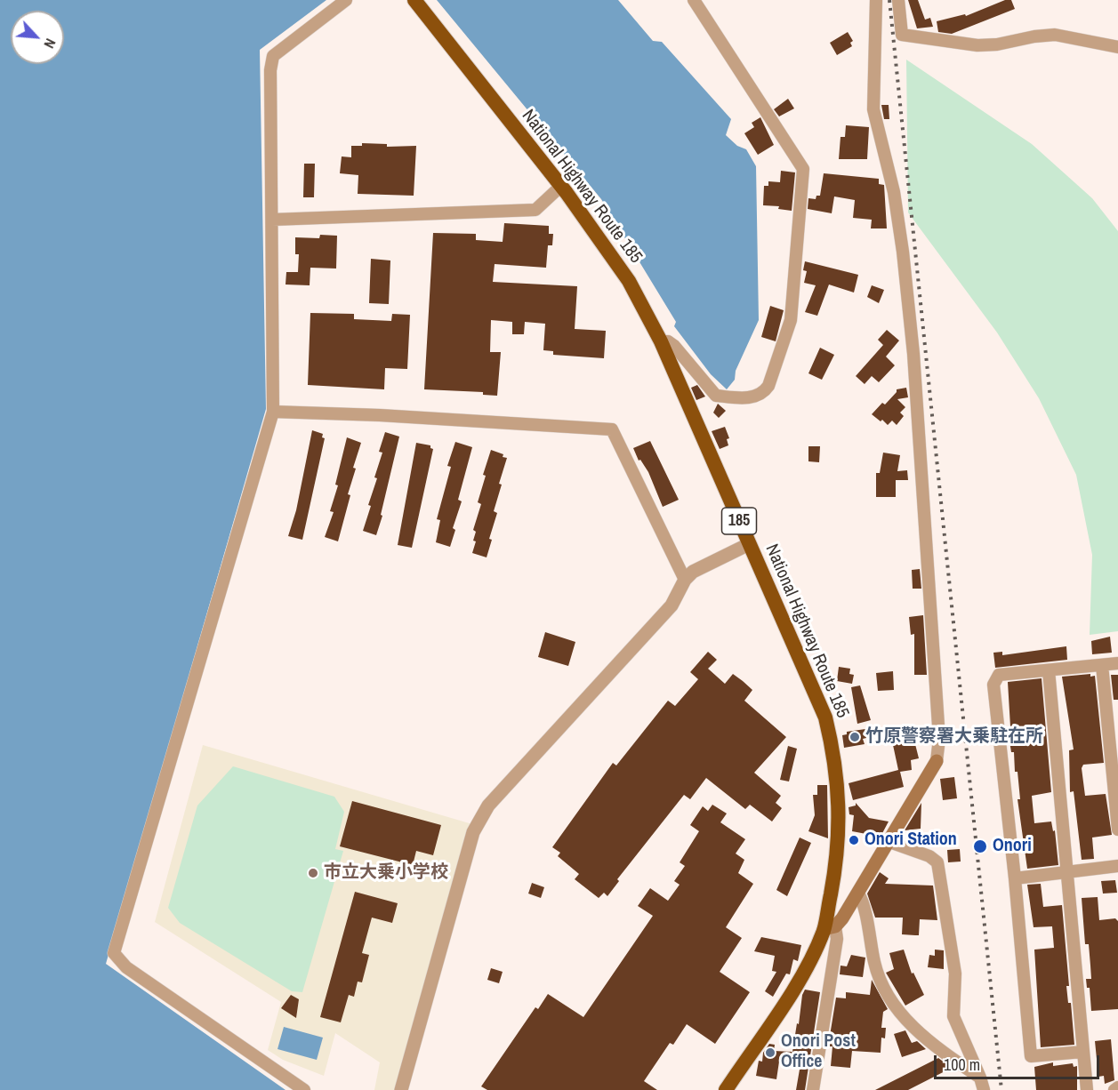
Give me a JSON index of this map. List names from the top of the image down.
{
  "streets": {
    "highway": ["National Highway Route 185", "185"]
  },
  "places": [
    "竹原警察署大乗駐在所",
    "Onori Station",
    "Onori",
    "市立大乗小学校",
    "Onori Post Office"
  ],
  "scale_bar": "100 m",
  "north": "bottom right"
}
